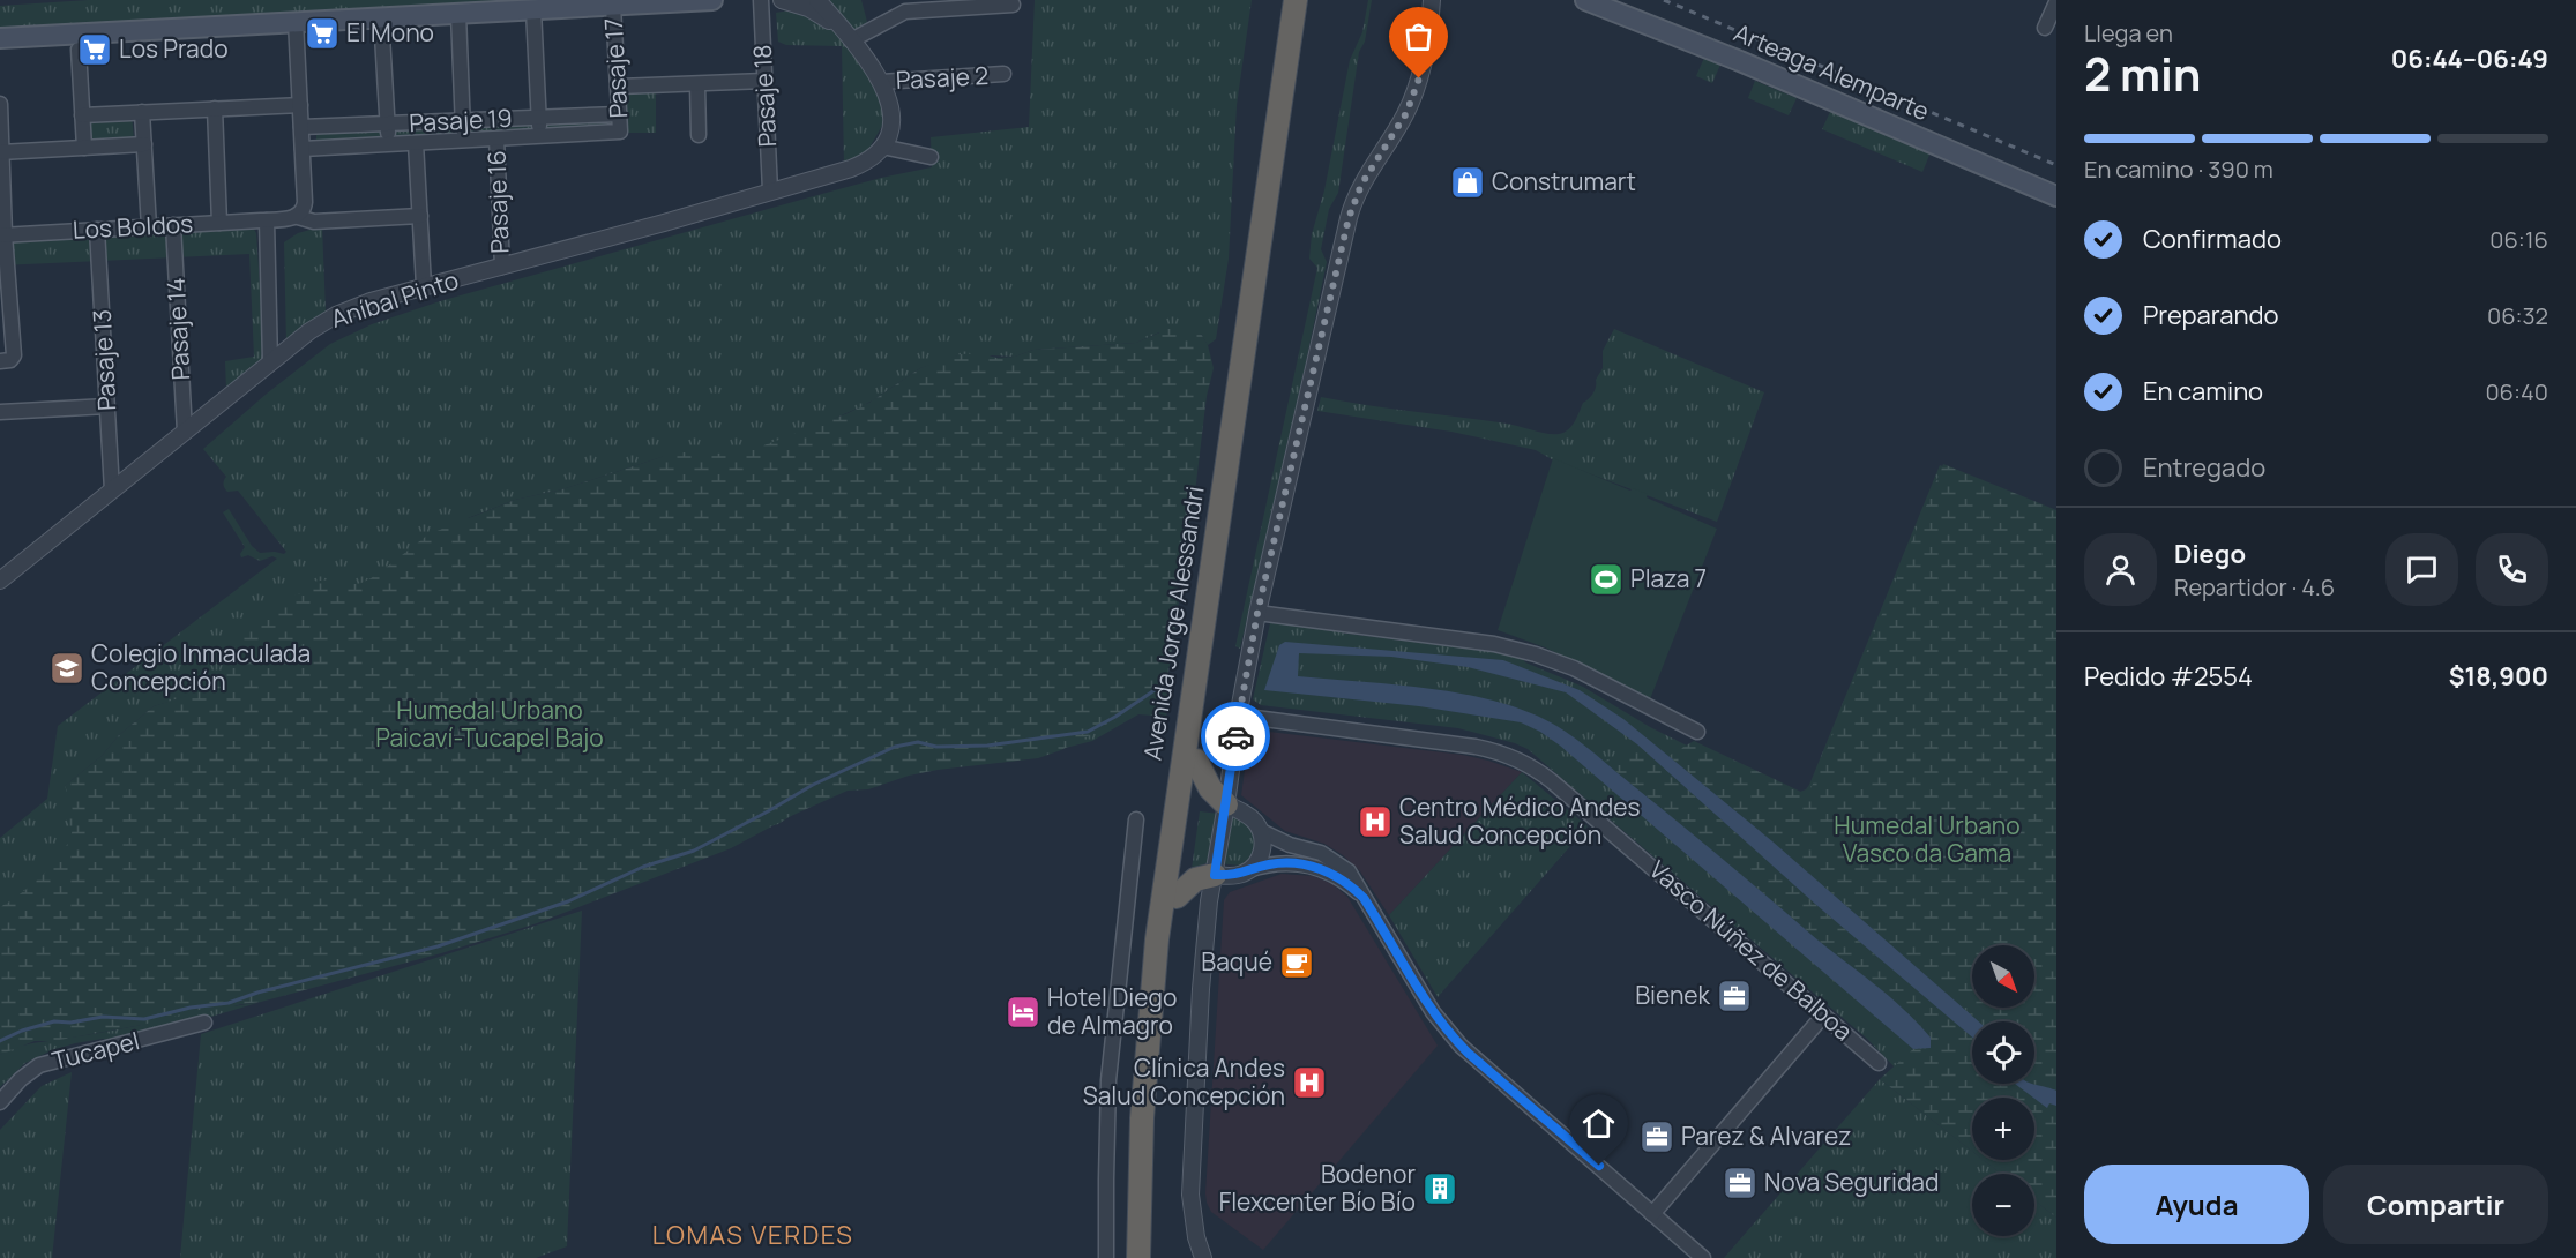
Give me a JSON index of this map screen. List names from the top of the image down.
{
  "streets": {
    "highway": ["Avenida Jorge Alessandri"],
    "main road": ["Arteaga Alemparte"],
    "street": [
      "Pasaje 17",
      "Pasaje 2",
      "Pasaje 18",
      "Pasaje 19",
      "Pasaje 16",
      "Los Boldos",
      "Aníbal Pinto",
      "Pasaje 14",
      "Pasaje 13",
      "Vasco Núñez de Balboa",
      "Tucapel"
    ]
  },
  "crossings": [
    ["Pasaje 17", "Pasaje 19"],
    ["Pasaje 18", "Aníbal Pinto"],
    ["Pasaje 19", "Pasaje 16"],
    ["Pasaje 16", "Aníbal Pinto"],
    ["Los Boldos", "Pasaje 14"],
    ["Los Boldos", "Pasaje 13"],
    ["Aníbal Pinto", "Pasaje 14"],
    ["Aníbal Pinto", "Pasaje 13"]
  ],
  "districts": ["LOMAS VERDES"],
  "parks": ["Humedal Urbano Paicaví-Tucapel Bajo", "Humedal Urbano Vasco da Gama"],
  "places": {
    "supermarket": ["El Mono", "Los Prado"],
    "shop": ["Construmart"],
    "sports": ["Plaza 7"],
    "school or university": ["Colegio Inmaculada Concepción"],
    "hospital": ["Centro Médico Andes Salud Concepción", "Clínica Andes Salud Concepción"],
    "cafe": ["Baqué"],
    "office": ["Bienek", "Parez & Alvarez", "Nova Seguridad"],
    "hotel": ["Hotel Diego de Almagro"],
    "building": ["Bodenor Flexcenter Bío Bío"]
  },
  "north": "bottom right",
  "page": {
    "heading": ["2 min", "Llega en", "06:44–06:49"],
    "panel": [
      "Diego",
      "Repartidor · 4.6",
      "Pedido #2554",
      "$18,900"
    ],
    "bar": "En camino · 390 m",
    "list": [
      ["Confirmado", "06:16"],
      ["Preparando", "06:32"],
      ["En camino", "06:40"],
      "Entregado"
    ],
    "map_buttons": ["+", "−"],
    "buttons": ["Ayuda", "Compartir"]
  }
}
